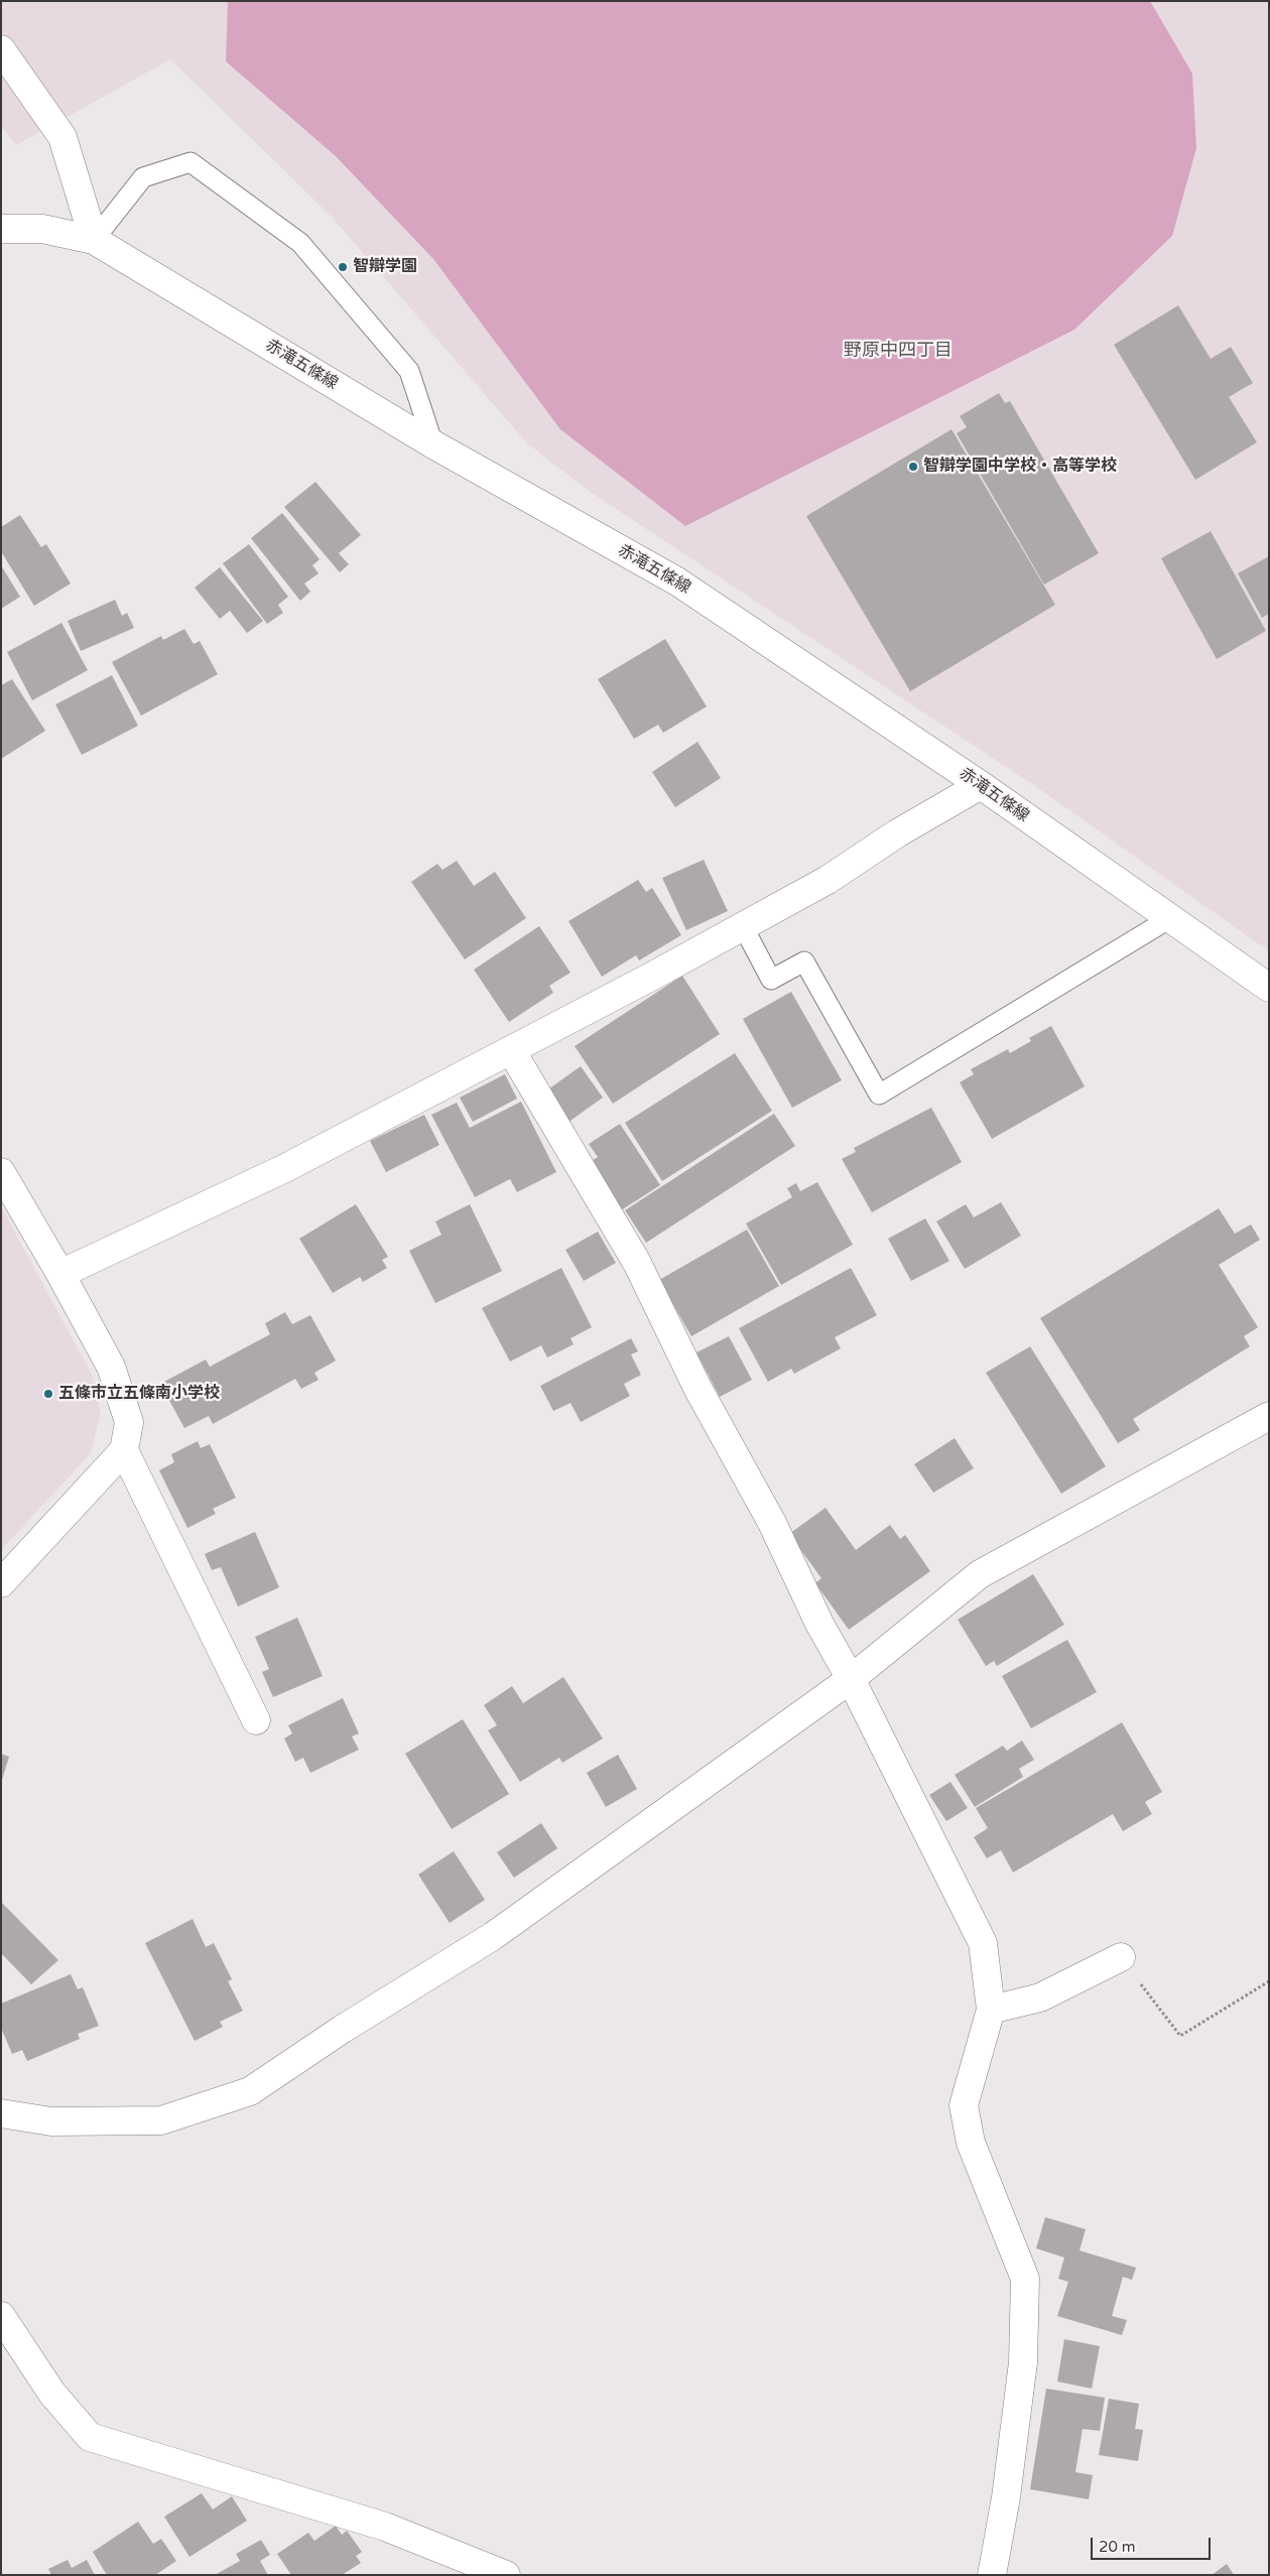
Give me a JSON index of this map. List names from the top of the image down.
{
  "streets": {
    "street": ["赤滝五條線"]
  },
  "districts": ["野原中四丁目"],
  "places": ["智辯学園", "智辯学園中学校・高等学校", "五條市立五條南小学校"],
  "scale_bar": "20 m"
}
